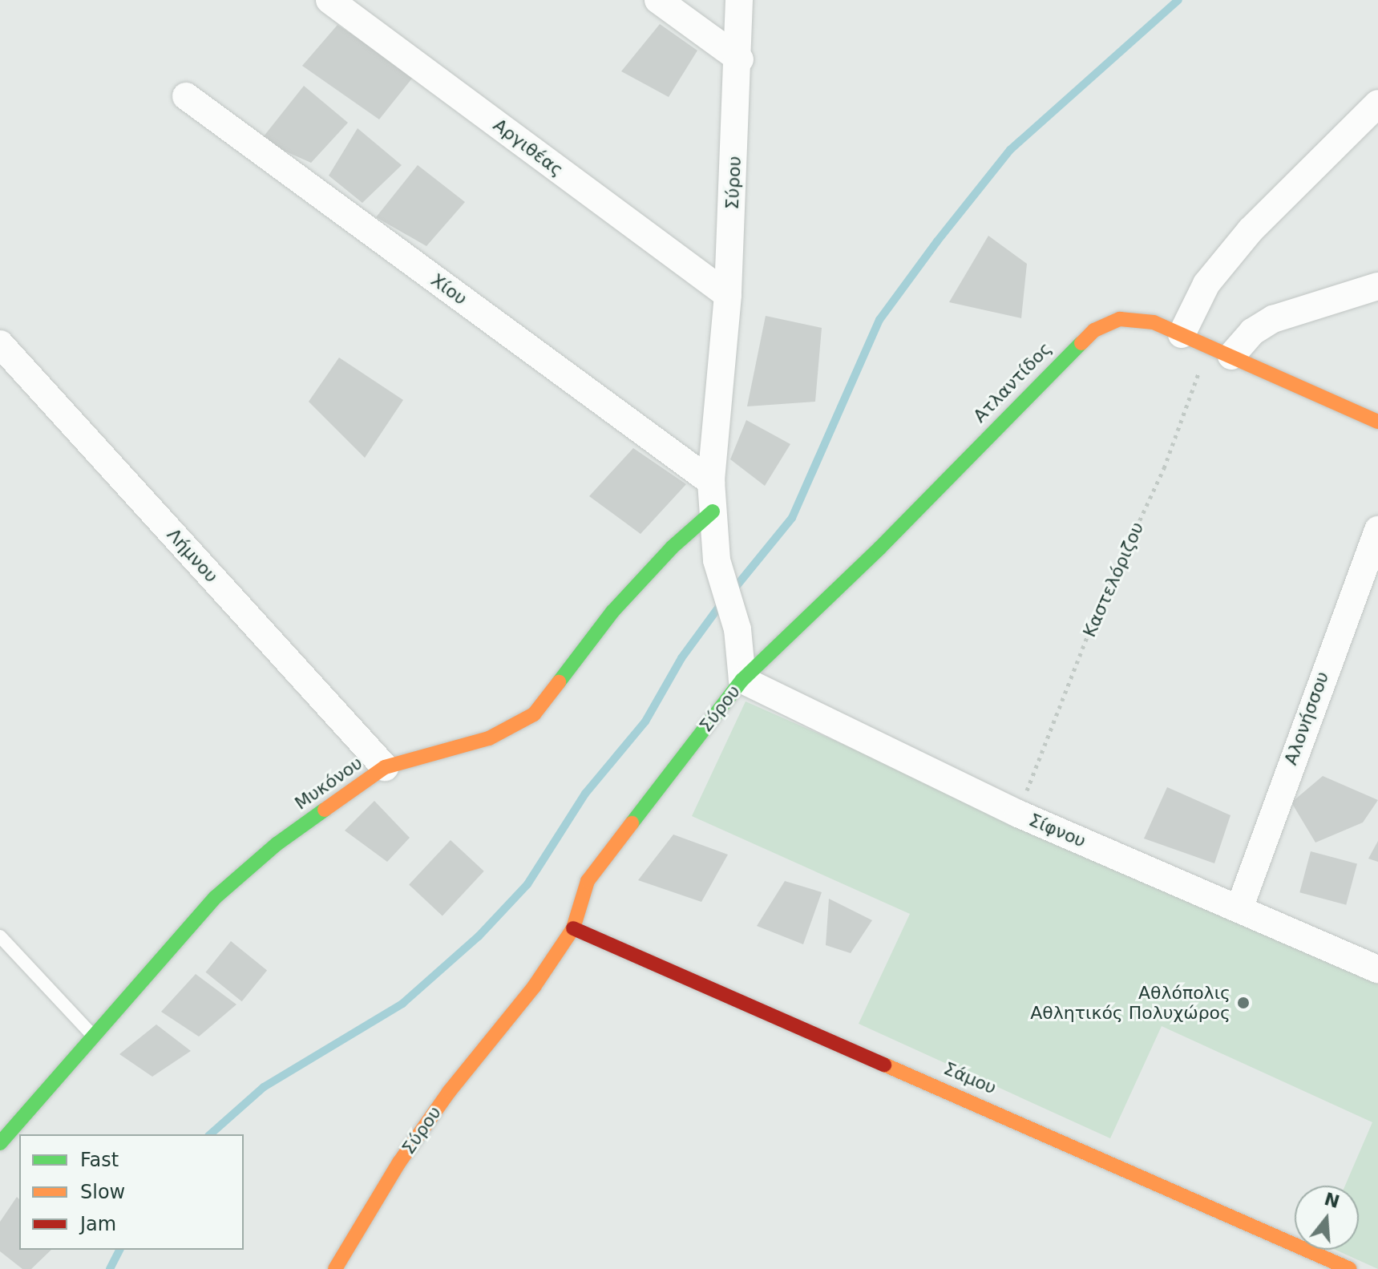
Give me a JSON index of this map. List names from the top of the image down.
{
  "streets": {
    "street": [
      "Αργιθέας",
      "Σύρου",
      "Χίου",
      "Ατλαντίδος",
      "Λήμνου",
      "Αλονήσσου",
      "Μυκόνου",
      "Σίφνου",
      "Σάμου"
    ],
    "path": ["Καστελόριζου"]
  },
  "crossings": [
    ["Αργιθέας", "Σύρου"],
    ["Σύρου", "Χίου"],
    ["Σύρου", "Ατλαντίδος"],
    ["Σύρου", "Μυκόνου"],
    ["Σύρου", "Σίφνου"],
    ["Σύρου", "Σάμου"],
    ["Ατλαντίδος", "Καστελόριζου"],
    ["Ατλαντίδος", "Σίφνου"],
    ["Λήμνου", "Μυκόνου"],
    ["Καστελόριζου", "Σίφνου"],
    ["Αλονήσσου", "Σίφνου"]
  ],
  "places": ["Αθλόπολις Αθλητικός Πολυχώρος"],
  "legend": ["Fast", "Slow", "Jam"],
  "north": "top"
}
